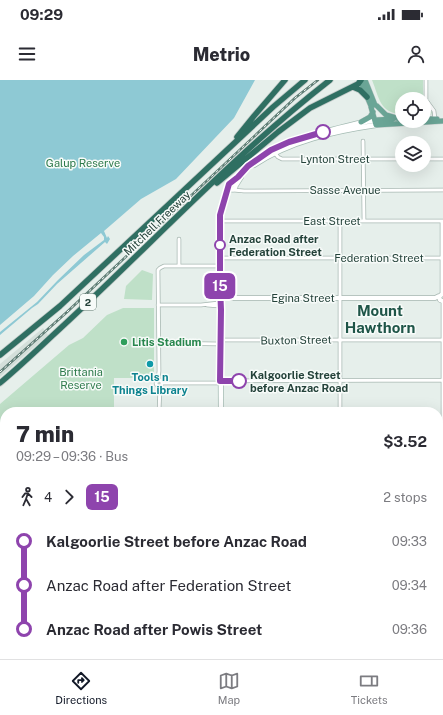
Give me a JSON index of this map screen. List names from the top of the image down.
{
  "streets": {
    "highway": ["Mitchell Freeway", "2"],
    "street": [
      "Lynton Street",
      "Sasse Avenue",
      "East Street",
      "Federation Street",
      "Egina Street",
      "Buxton Street"
    ]
  },
  "districts": ["Mount Hawthorn"],
  "parks": ["Galup Reserve", "Brittania Reserve"],
  "places": [
    "Anzac Road after Federation Street",
    "Litis Stadium",
    "Tools n Things Library",
    "Kalgoorlie Street before Anzac Road"
  ],
  "lines": ["bus line 15"],
  "page": {
    "status": "09:29",
    "header": "Metrio",
    "on_map": "15",
    "heading": ["7 min", "09:29 – 09:36 · Bus", "$3.52"],
    "legs": ["4", "15", "2 stops"],
    "list": [
      {
        "name": "Kalgoorlie Street before Anzac Road",
        "value": "09:33"
      },
      {
        "name": "Anzac Road after Federation Street",
        "value": "09:34"
      },
      {
        "name": "Anzac Road after Powis Street",
        "value": "09:36"
      }
    ],
    "tabs": ["Directions", "Map", "Tickets"]
  }
}
